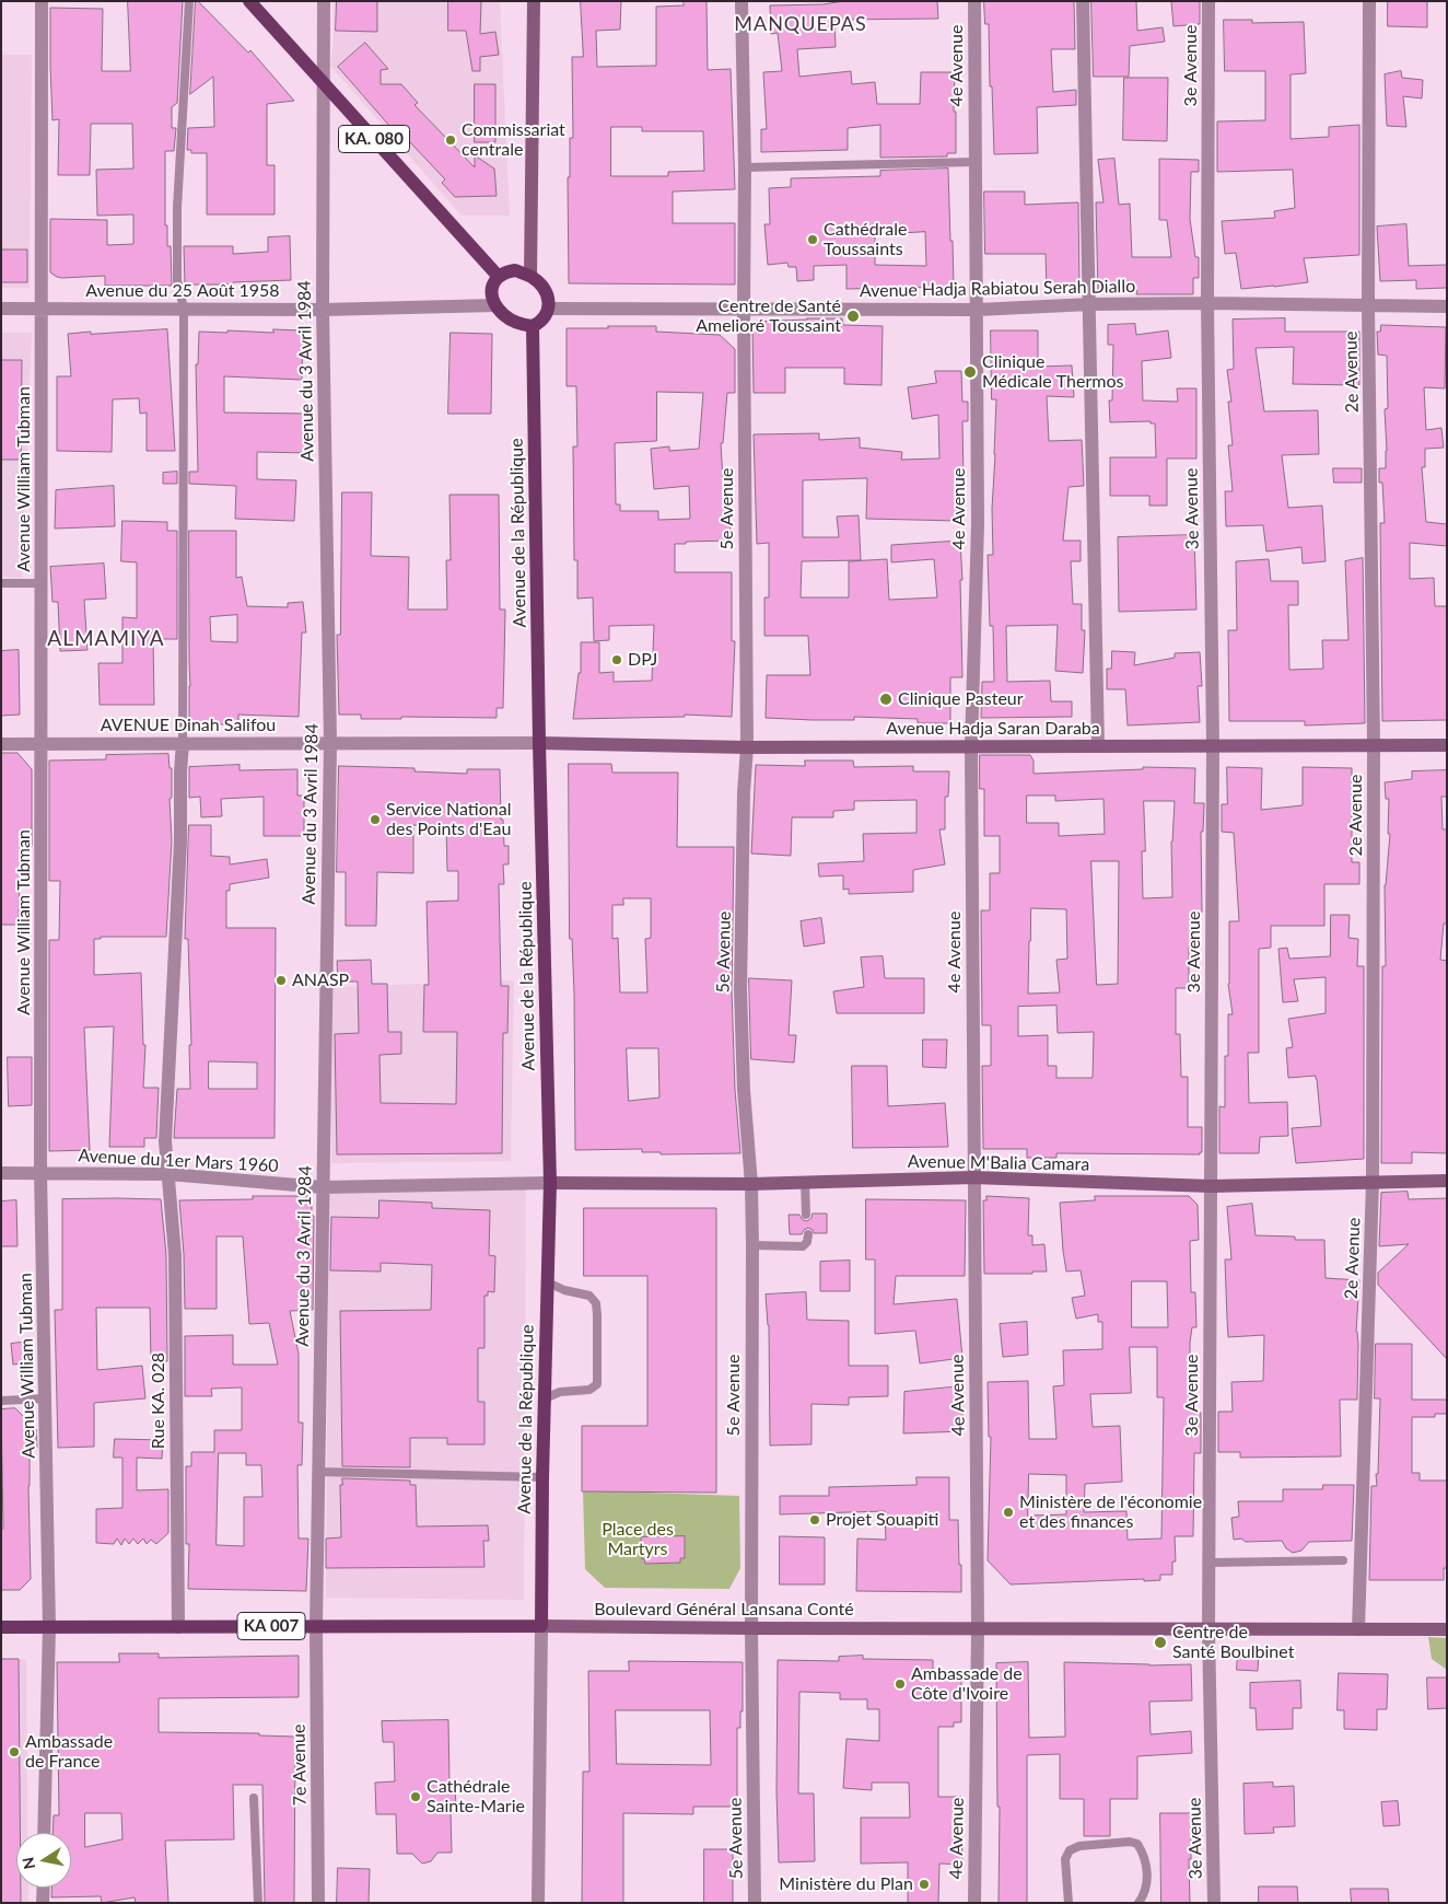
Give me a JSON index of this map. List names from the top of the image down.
{
  "streets": {
    "main road": [
      "KA. 080",
      "Avenue de la République",
      "Boulevard Général Lansana Conté",
      "KA 007"
    ],
    "street": [
      "4e Avenue",
      "3e Avenue",
      "Avenue Hadja Rabiatou Serah Diallo",
      "Avenue du 25 Août 1958",
      "Avenue du 3 Avril 1984",
      "2e Avenue",
      "Avenue William Tubman",
      "5e Avenue",
      "AVENUE Dinah Salifou",
      "Avenue Hadja Saran Daraba",
      "Avenue du 1er Mars 1960",
      "Avenue M'Balia Camara",
      "Rue KA. 028",
      "7e Avenue"
    ]
  },
  "crossings": [
    ["4e Avenue", "Avenue Hadja Rabiatou Serah Diallo"],
    ["4e Avenue", "Avenue Hadja Saran Daraba"],
    ["4e Avenue", "Avenue M'Balia Camara"],
    ["4e Avenue", "Boulevard Général Lansana Conté"],
    ["3e Avenue", "Avenue Hadja Rabiatou Serah Diallo"],
    ["3e Avenue", "Avenue Hadja Saran Daraba"],
    ["3e Avenue", "Avenue M'Balia Camara"],
    ["3e Avenue", "Boulevard Général Lansana Conté"],
    ["KA. 080", "Avenue Hadja Rabiatou Serah Diallo"],
    ["KA. 080", "Avenue du 25 Août 1958"],
    ["KA. 080", "Avenue du 3 Avril 1984"],
    ["KA. 080", "Avenue de la République"],
    ["Avenue Hadja Rabiatou Serah Diallo", "Avenue du 25 Août 1958"],
    ["Avenue Hadja Rabiatou Serah Diallo", "2e Avenue"],
    ["Avenue Hadja Rabiatou Serah Diallo", "5e Avenue"],
    ["Avenue Hadja Rabiatou Serah Diallo", "Avenue de la République"],
    ["Avenue du 25 Août 1958", "Avenue du 3 Avril 1984"],
    ["Avenue du 25 Août 1958", "Avenue William Tubman"],
    ["Avenue du 25 Août 1958", "Avenue de la République"],
    ["Avenue du 3 Avril 1984", "AVENUE Dinah Salifou"],
    ["Avenue du 3 Avril 1984", "Avenue du 1er Mars 1960"],
    ["Avenue du 3 Avril 1984", "Boulevard Général Lansana Conté"],
    ["Avenue du 3 Avril 1984", "7e Avenue"],
    ["2e Avenue", "Avenue Hadja Saran Daraba"],
    ["2e Avenue", "Avenue M'Balia Camara"],
    ["2e Avenue", "Boulevard Général Lansana Conté"],
    ["Avenue William Tubman", "AVENUE Dinah Salifou"],
    ["Avenue William Tubman", "Avenue du 1er Mars 1960"],
    ["Avenue William Tubman", "Boulevard Général Lansana Conté"],
    ["5e Avenue", "Avenue Hadja Saran Daraba"],
    ["5e Avenue", "Avenue M'Balia Camara"],
    ["5e Avenue", "Boulevard Général Lansana Conté"],
    ["Avenue de la République", "AVENUE Dinah Salifou"],
    ["Avenue de la République", "Avenue Hadja Saran Daraba"],
    ["Avenue de la République", "Avenue du 1er Mars 1960"],
    ["Avenue de la République", "Avenue M'Balia Camara"],
    ["Avenue de la République", "Boulevard Général Lansana Conté"],
    ["AVENUE Dinah Salifou", "Avenue Hadja Saran Daraba"],
    ["AVENUE Dinah Salifou", "Rue KA. 028"],
    ["Avenue du 1er Mars 1960", "Avenue M'Balia Camara"],
    ["Avenue du 1er Mars 1960", "Rue KA. 028"],
    ["Rue KA. 028", "Boulevard Général Lansana Conté"],
    ["Boulevard Général Lansana Conté", "7e Avenue"]
  ],
  "districts": ["MANQUEPAS", "ALMAMIYA"],
  "parks": ["Place des Martyrs"],
  "places": [
    "Commissariat centrale",
    "Cathédrale Toussaints",
    "Centre de Santé Amelioré Toussaint",
    "Clinique Médicale Thermos",
    "DPJ",
    "Clinique Pasteur",
    "Service National des Points d'Eau",
    "ANASP",
    "Ministère de l'économie et des finances",
    "Projet Souapiti",
    "Centre de Santé Boulbinet",
    "Ambassade de Côte d'Ivoire",
    "Ambassade de France",
    "Cathédrale Sainte-Marie",
    "Ministère du Plan"
  ],
  "north": "left"
}
